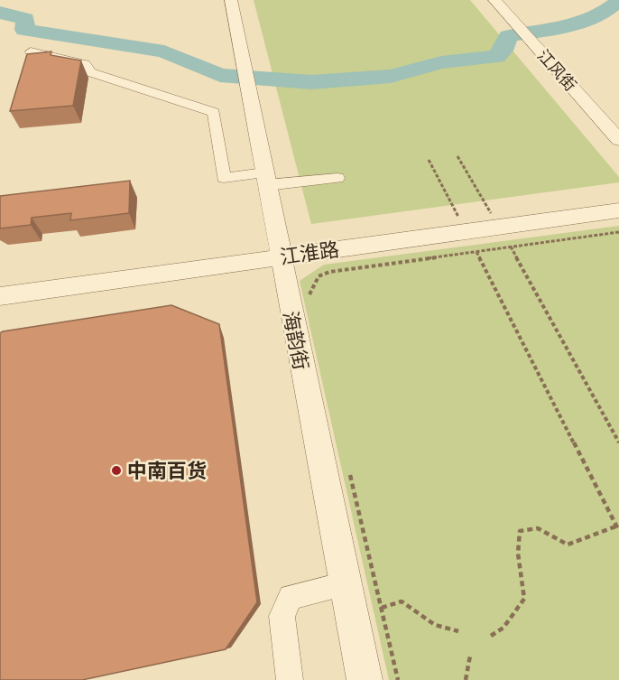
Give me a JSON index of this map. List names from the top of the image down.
{
  "streets": {
    "street": ["江风街", "江淮路", "海韵街"]
  },
  "crossings": [
    ["江淮路", "海韵街"]
  ],
  "places": ["中南百货"]
}
